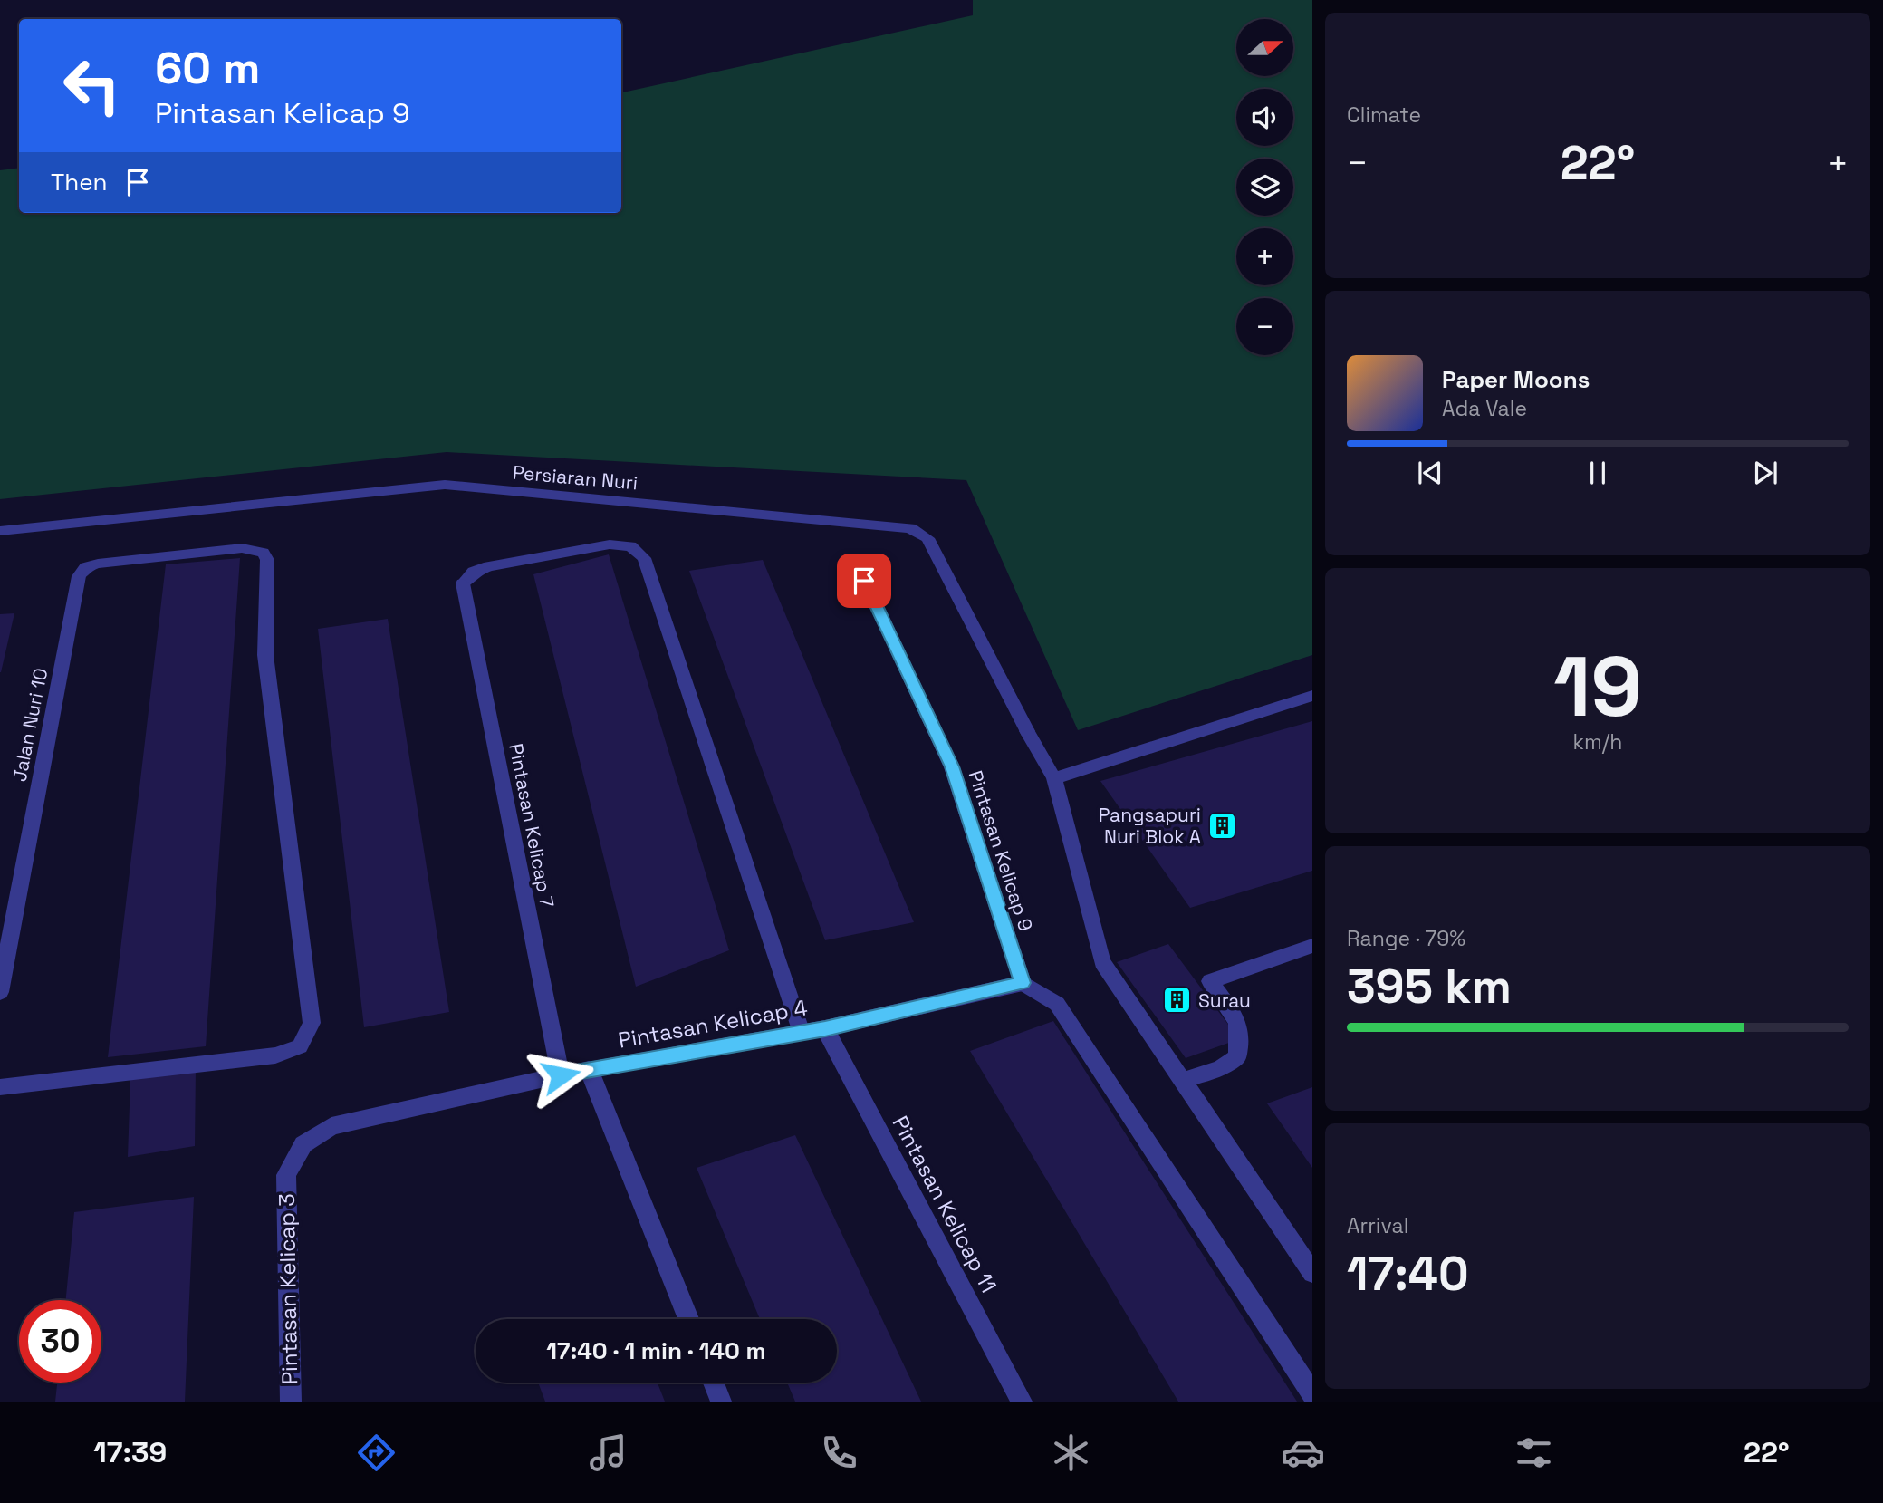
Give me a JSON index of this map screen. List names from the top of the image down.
{
  "streets": {
    "street": [
      "Persiaran Nuri",
      "Jalan Nuri 10",
      "Pintasan Kelicap 7",
      "Pintasan Kelicap 9",
      "Pintasan Kelicap 4",
      "Pintasan Kelicap 11",
      "Pintasan Kelicap 3"
    ]
  },
  "crossings": [
    ["Pintasan Kelicap 7", "Pintasan Kelicap 4"],
    ["Pintasan Kelicap 9", "Pintasan Kelicap 4"],
    ["Pintasan Kelicap 4", "Pintasan Kelicap 11"],
    ["Pintasan Kelicap 4", "Pintasan Kelicap 3"]
  ],
  "places": {
    "building": ["Pangsapuri Nuri Blok A", "Surau"]
  },
  "north": "right",
  "page": {
    "tile": [
      "Climate",
      ["19", "km/h"],
      ["Range · 79%", "395 km"],
      ["Arrival", "17:40"]
    ],
    "map_buttons": ["+", "−"],
    "turn": ["60 m", "Pintasan Kelicap 9"],
    "heat": ["−", "22°", "+"],
    "then": "Then",
    "song": ["Paper Moons", "Ada Vale"],
    "limit": "30",
    "trip": "17:40 · 1 min · 140 m",
    "tabs": ["17:39", "22°"]
  }
}
